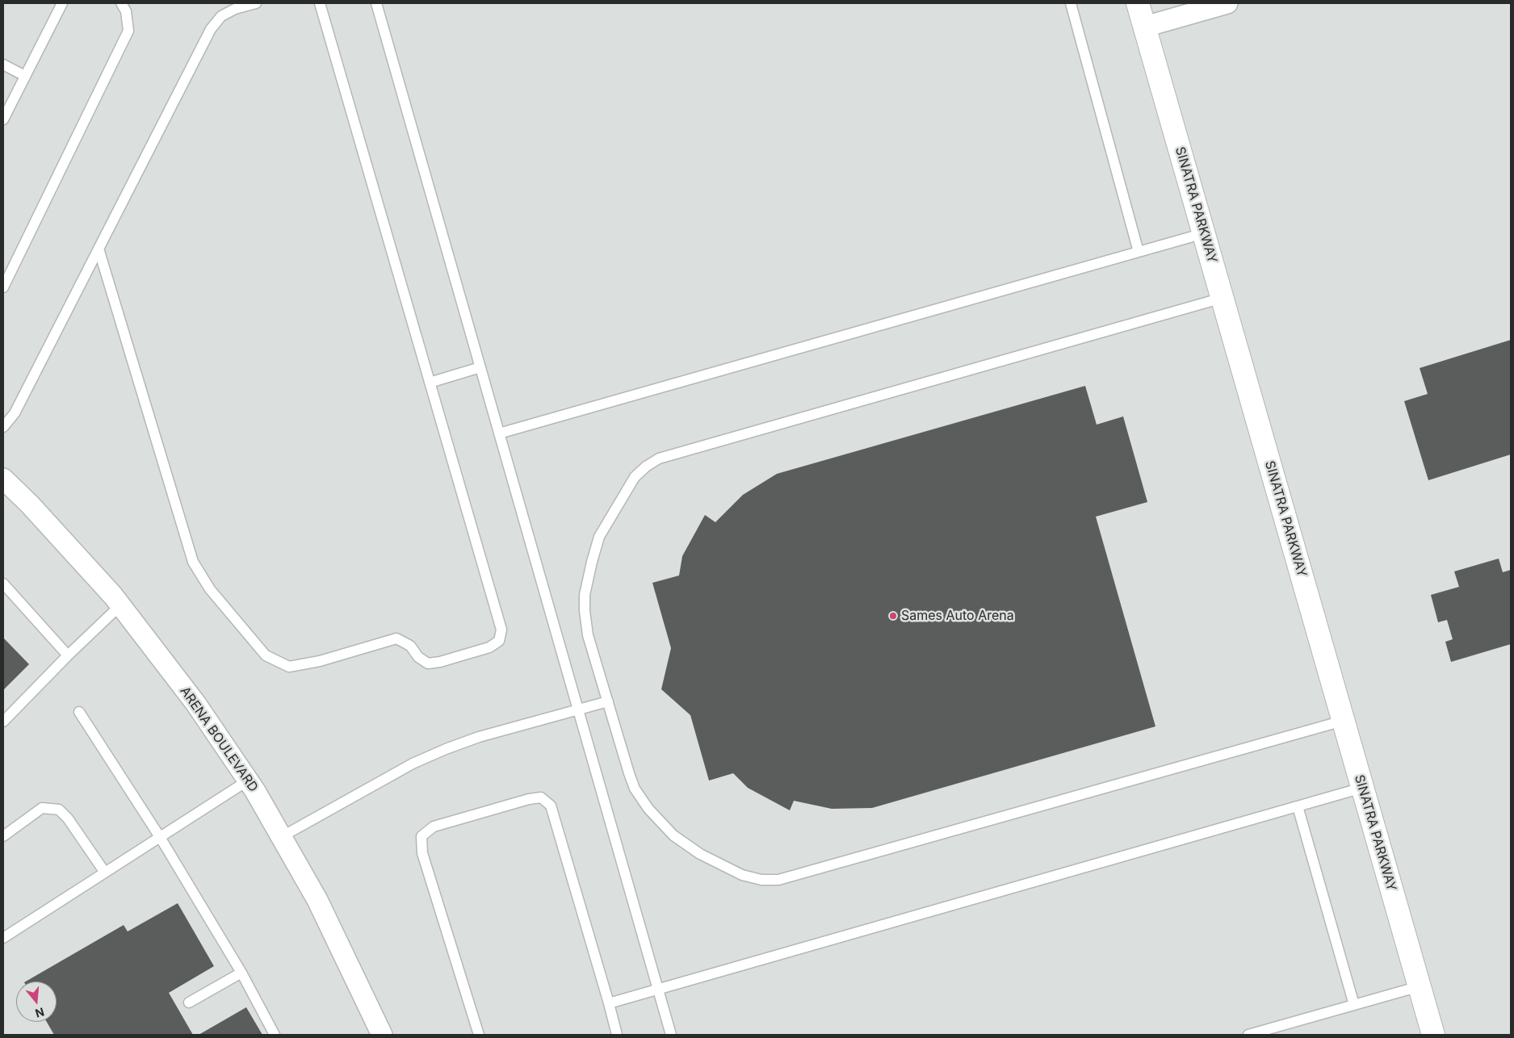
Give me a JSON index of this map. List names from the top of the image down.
{
  "streets": {
    "street": ["SINATRA PARKWAY", "ARENA BOULEVARD"]
  },
  "places": ["Sames Auto Arena"],
  "north": "bottom"
}
